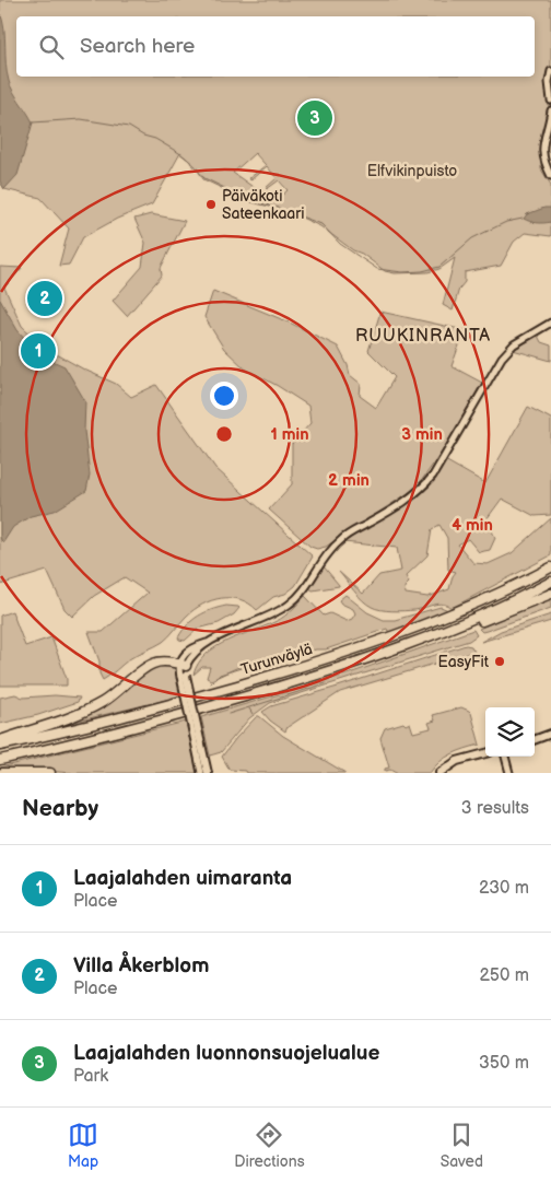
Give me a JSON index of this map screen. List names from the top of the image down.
{
  "streets": {
    "highway": ["Turunväylä"]
  },
  "districts": ["RUUKINRANTA"],
  "parks": ["Elfvikinpuisto"],
  "places": ["Päiväkoti Sateenkaari", "EasyFit"],
  "page": {
    "search": "Search here",
    "pins": ["3", "2", "1"],
    "heading": ["Nearby", "3 results"],
    "list": [
      {
        "mark": "1",
        "name": "Laajalahden uimaranta",
        "note": "Place",
        "value": "230 m"
      },
      {
        "mark": "2",
        "name": "Villa Åkerblom",
        "note": "Place",
        "value": "250 m"
      },
      {
        "mark": "3",
        "name": "Laajalahden luonnonsuojelualue",
        "note": "Park",
        "value": "350 m"
      }
    ],
    "nav": ["Map", "Directions", "Saved"]
  },
  "rings": [
    "1 min",
    "3 min",
    "2 min",
    "4 min"
  ]
}
